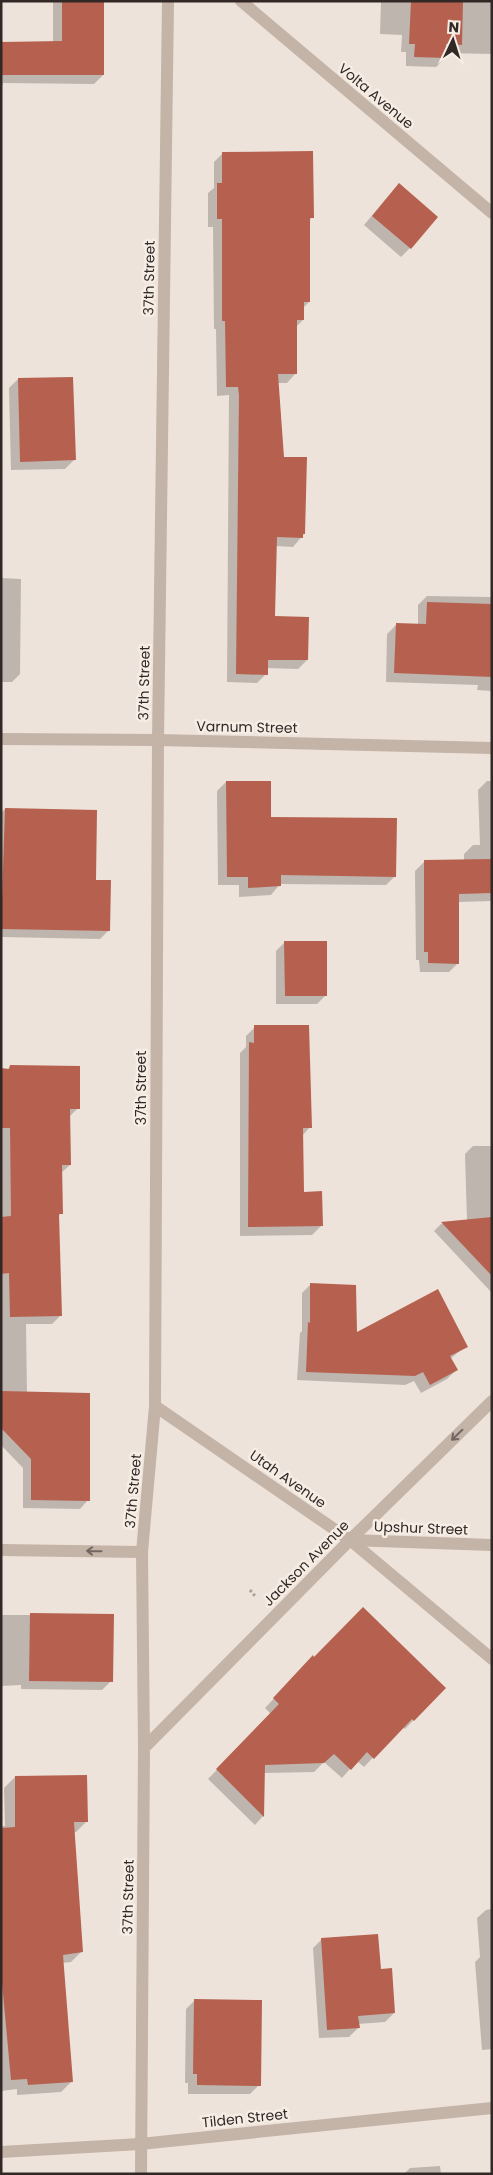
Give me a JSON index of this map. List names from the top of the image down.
{
  "streets": {
    "street": [
      "Volta Avenue",
      "37th Street",
      "Varnum Street",
      "Utah Avenue",
      "Upshur Street",
      "Jackson Avenue",
      "Tilden Street"
    ]
  },
  "crossings": [
    ["37th Street", "Varnum Street"],
    ["37th Street", "Utah Avenue"],
    ["37th Street", "Jackson Avenue"],
    ["37th Street", "Tilden Street"],
    ["Utah Avenue", "Upshur Street"],
    ["Utah Avenue", "Jackson Avenue"],
    ["Upshur Street", "Jackson Avenue"]
  ],
  "one_way": ["Jackson Avenue"],
  "north": "top"
}
